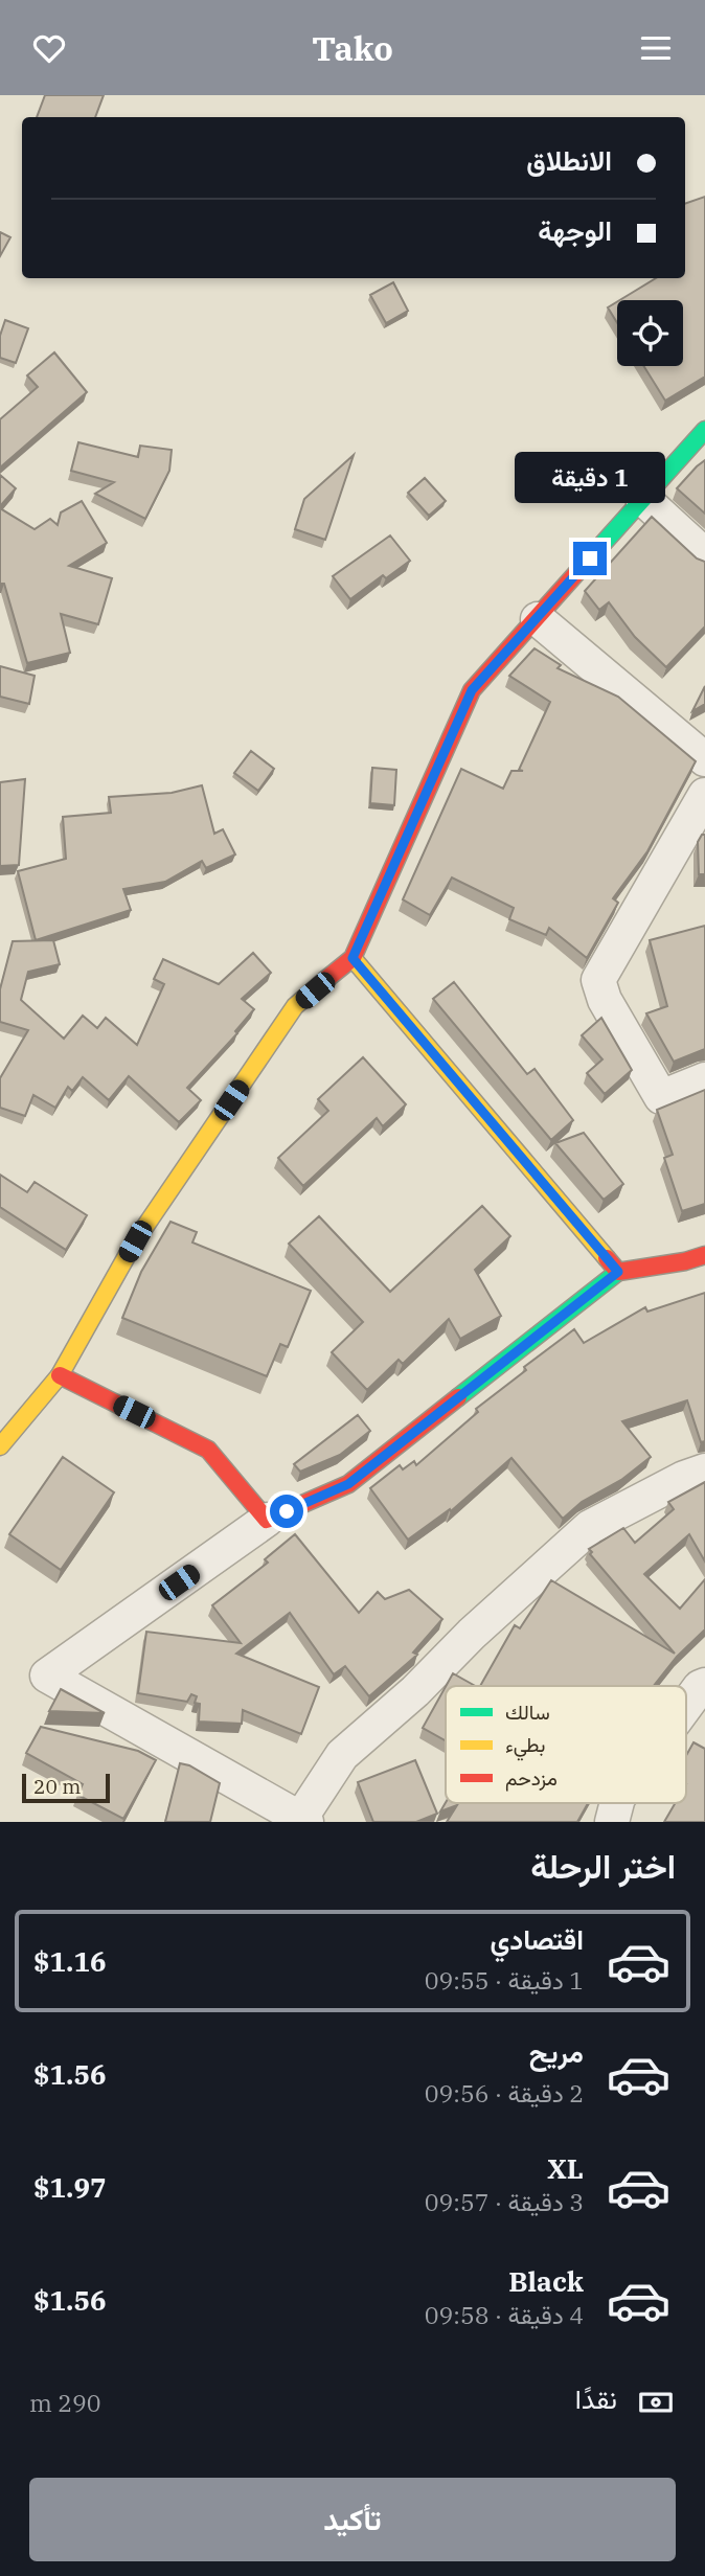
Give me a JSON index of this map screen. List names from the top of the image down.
{
  "legend": ["سالك", "بطيء", "مزدحم"],
  "scale_bar": "20 m",
  "page": {
    "header": "Tako",
    "banner": ["الانطلاق", "الوجهة"],
    "bubble": "1 دقيقة",
    "scale": "20 m",
    "heading": "اختر الرحلة",
    "list": [
      {
        "name": "اقتصادي",
        "note": "1 دقيقة · 09:55",
        "value": "$1.16"
      },
      {
        "name": "مريح",
        "note": "2 دقيقة · 09:56",
        "value": "$1.56"
      },
      {
        "name": "XL",
        "note": "3 دقيقة · 09:57",
        "value": "$1.97"
      },
      {
        "name": "Black",
        "note": "4 دقيقة · 09:58",
        "value": "$1.56"
      }
    ],
    "pay": ["نقدًا", "290 m"],
    "buttons": "تأكيد"
  }
}
